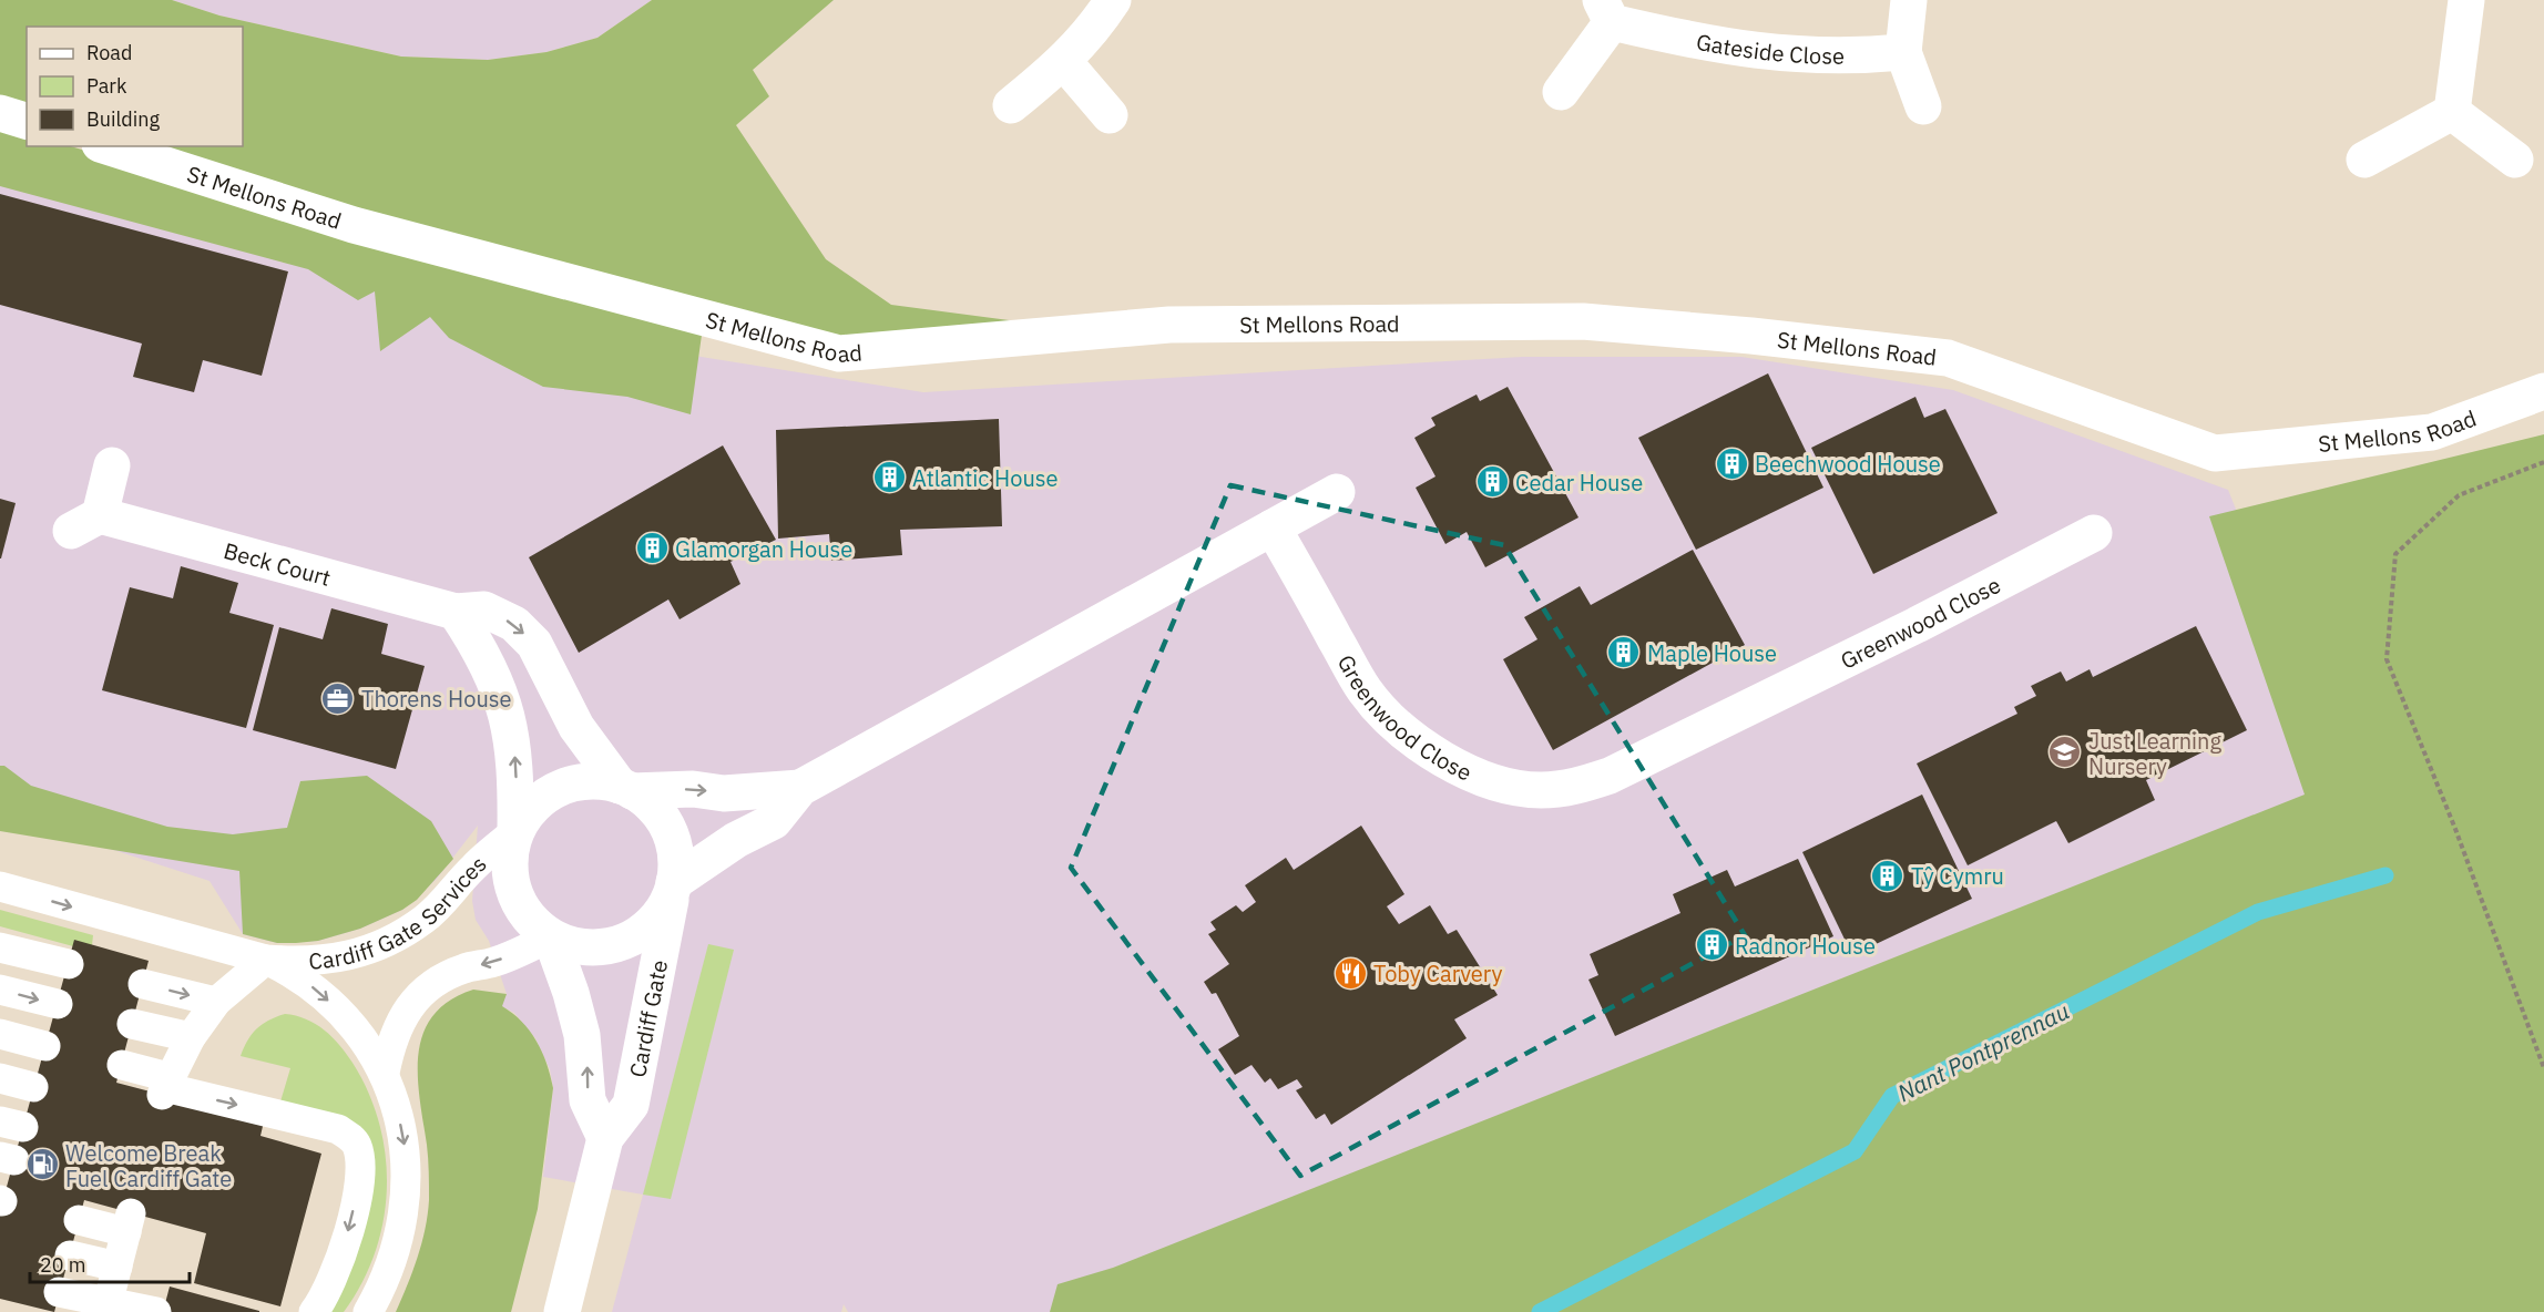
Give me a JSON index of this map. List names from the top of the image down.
{
  "streets": {
    "street": [
      "Gateside Close",
      "St Mellons Road",
      "Beck Court",
      "Greenwood Close",
      "Cardiff Gate"
    ],
    "lane": ["Cardiff Gate Services"]
  },
  "crossings": [
    ["Beck Court", "Cardiff Gate Services"],
    ["Beck Court", "Cardiff Gate"],
    ["Cardiff Gate Services", "Cardiff Gate"]
  ],
  "water": ["Nant Pontprennau"],
  "places": {
    "building": [
      "Beechwood House",
      "Atlantic House",
      "Cedar House",
      "Glamorgan House",
      "Maple House",
      "Tŷ Cymru",
      "Radnor House"
    ],
    "office": ["Thorens House"],
    "school or university": ["Just Learning Nursery"],
    "restaurant": ["Toby Carvery"],
    "fuel station": ["Welcome Break Fuel Cardiff Gate"]
  },
  "legend": ["Road", "Park", "Building"],
  "scale_bar": "20 m"
}
